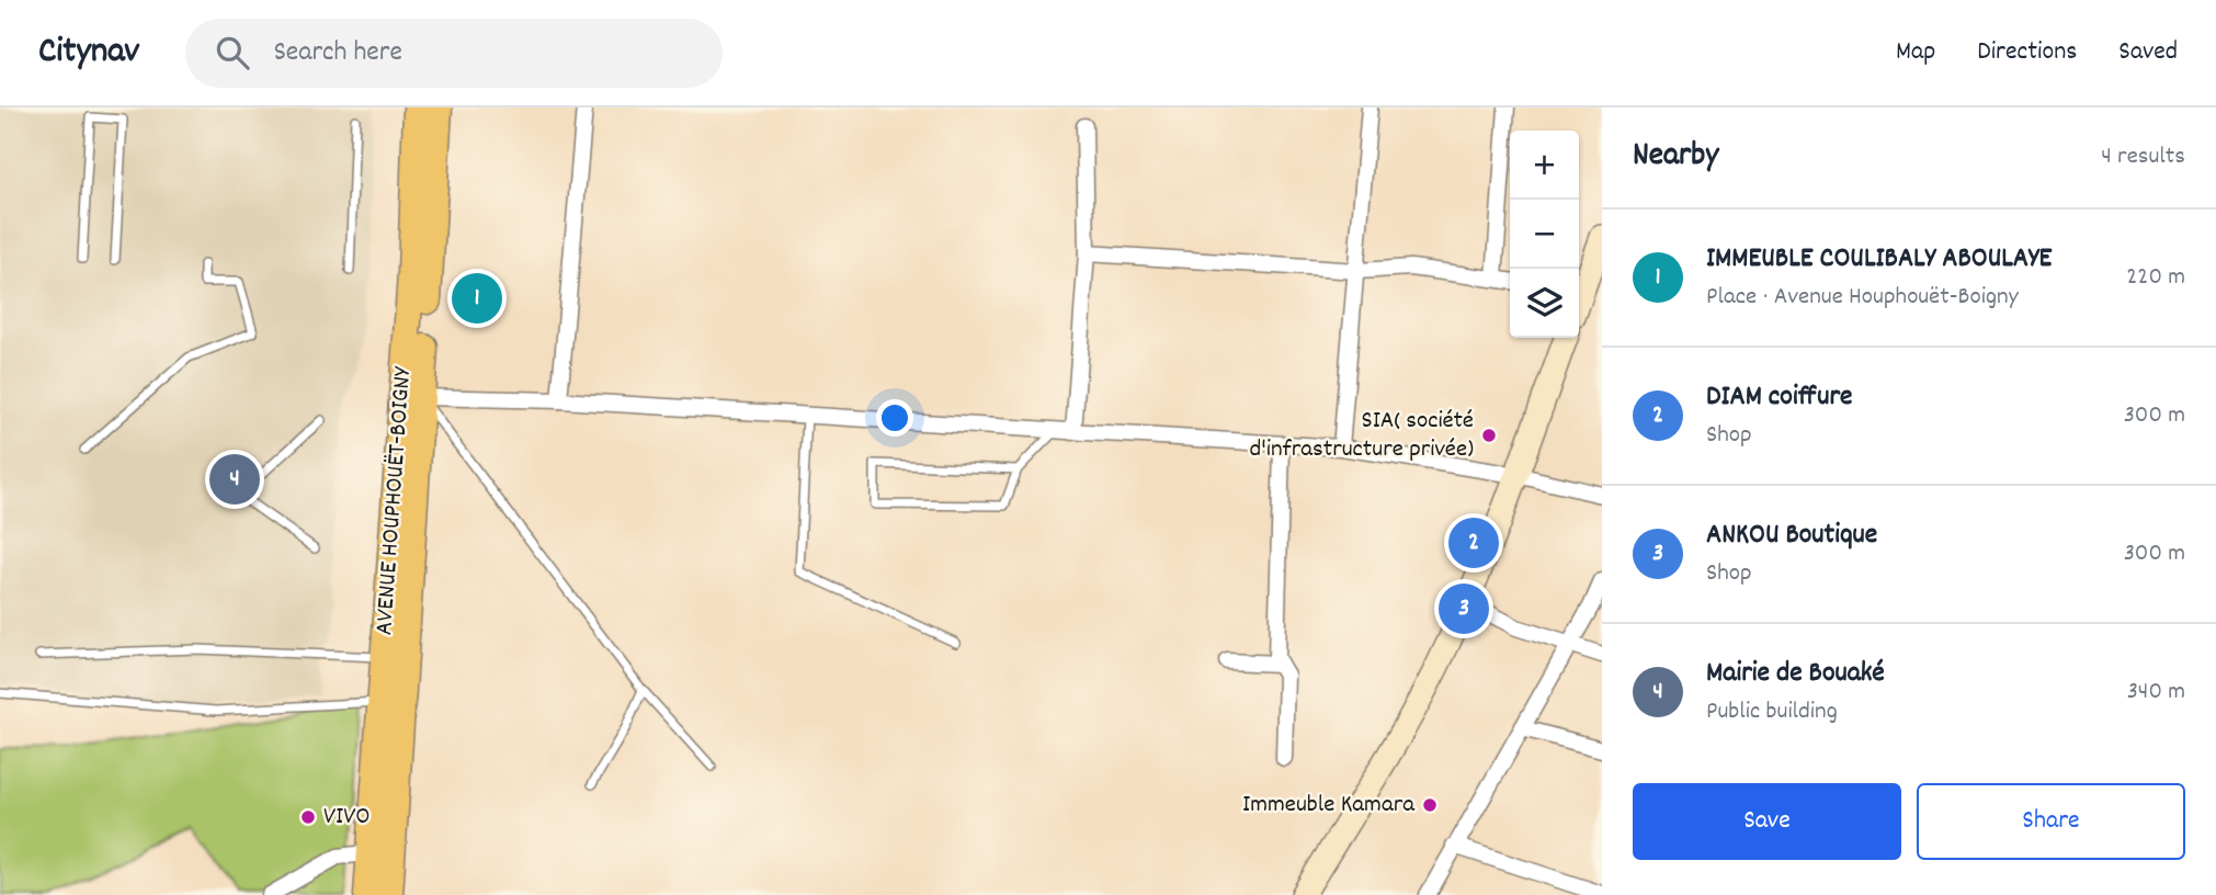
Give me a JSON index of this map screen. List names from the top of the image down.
{
  "streets": {
    "highway": ["AVENUE HOUPHOUËT-BOIGNY"]
  },
  "places": ["SIA( société d'infrastructure privée)", "Immeuble Kamara", "VIVO"],
  "page": {
    "header": "Citynav",
    "search": "Search here",
    "nav": ["Map", "Directions", "Saved"],
    "heading": ["Nearby", "4 results"],
    "map_buttons": ["+", "−"],
    "list": [
      {
        "mark": "1",
        "name": "IMMEUBLE COULIBALY ABOULAYE",
        "note": "Place · Avenue Houphouët-Boigny",
        "value": "220 m"
      },
      {
        "mark": "2",
        "name": "DIAM coiffure",
        "note": "Shop",
        "value": "300 m"
      },
      {
        "mark": "3",
        "name": "ANKOU Boutique",
        "note": "Shop",
        "value": "300 m"
      },
      {
        "mark": "4",
        "name": "Mairie de Bouaké",
        "note": "Public building",
        "value": "340 m"
      }
    ],
    "pins": [
      "1",
      "4",
      "2",
      "3"
    ],
    "buttons": ["Save", "Share"]
  }
}
